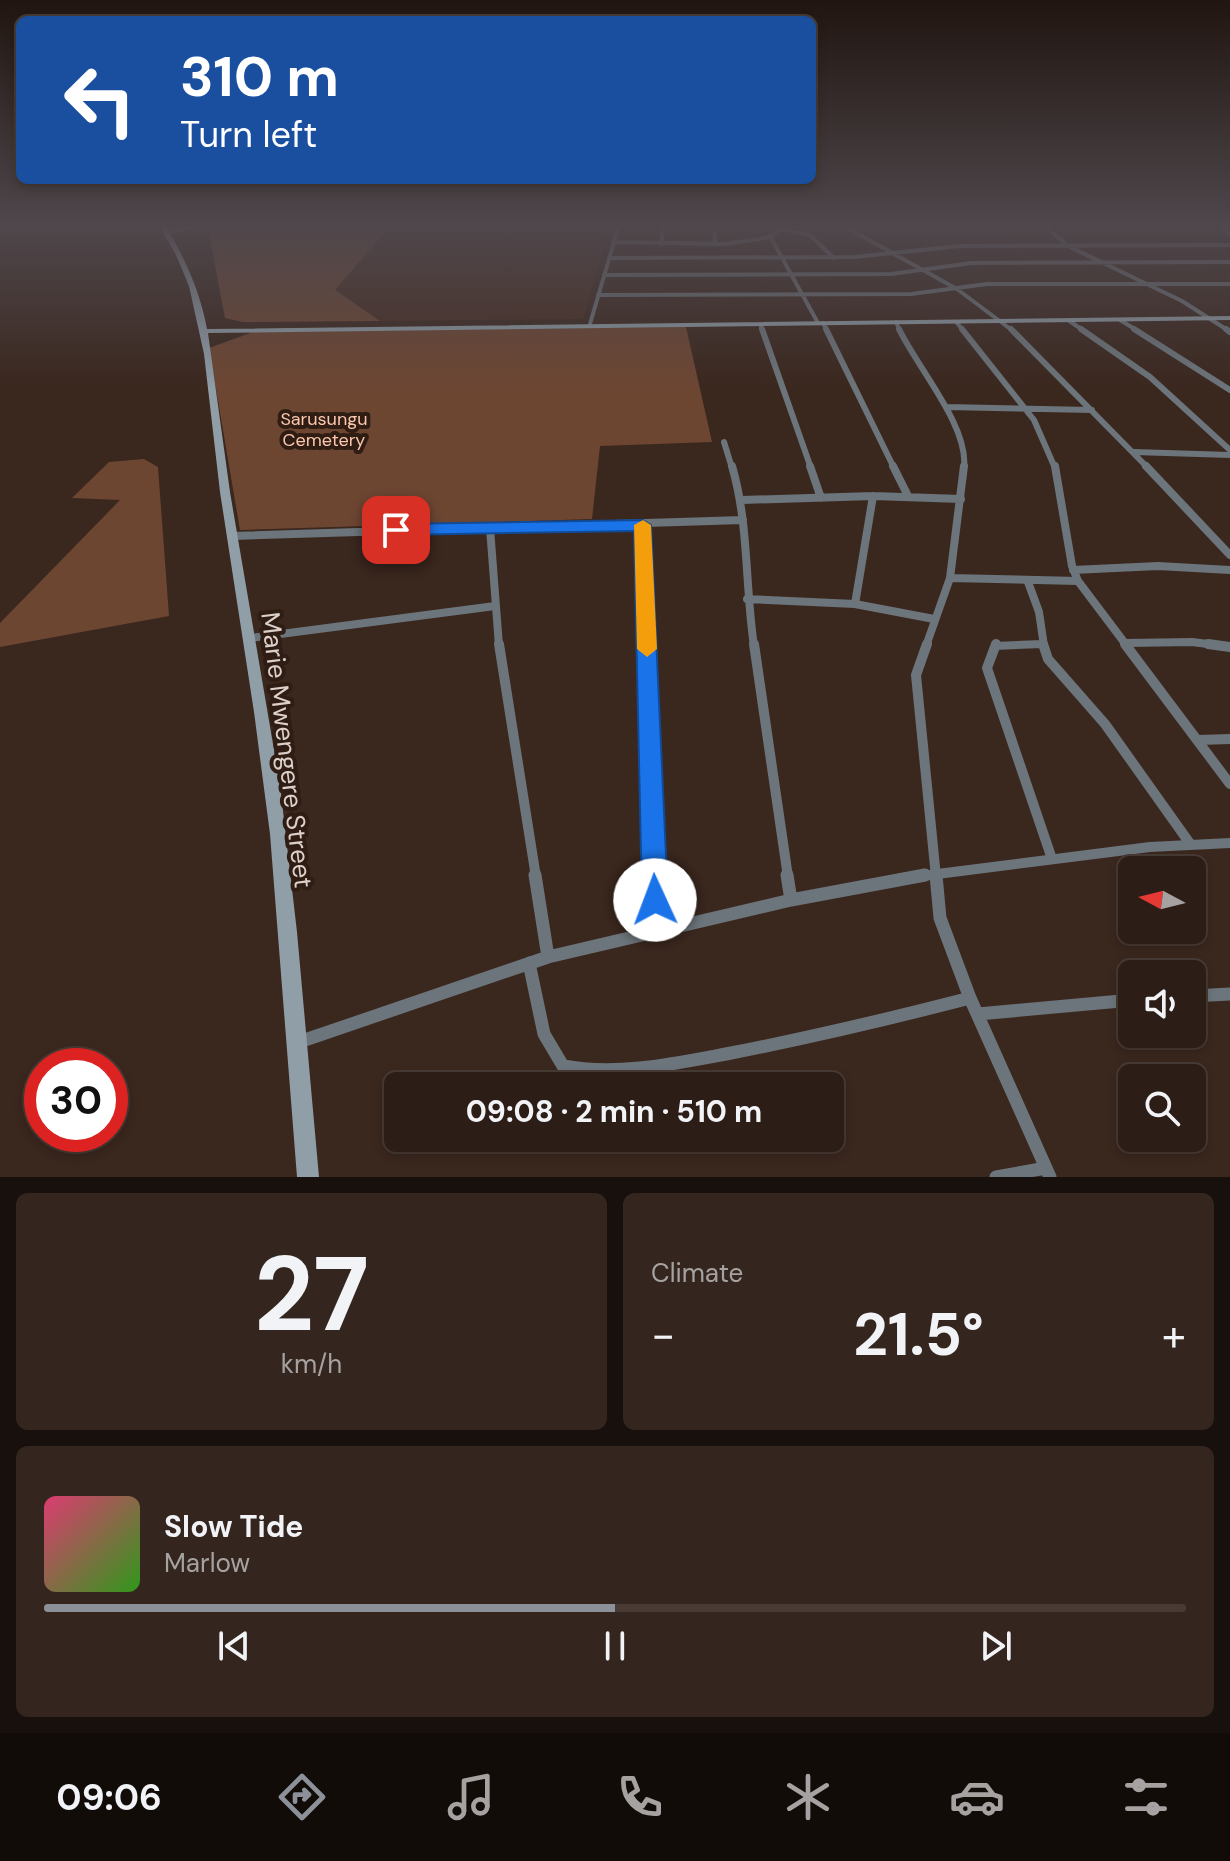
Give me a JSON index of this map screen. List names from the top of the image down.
{
  "streets": {
    "main road": ["Marie Mwengere Street"]
  },
  "parks": ["Sarusungu Cemetery"],
  "north": "left",
  "page": {
    "turn": ["310 m", "Turn left"],
    "limit": "30",
    "trip": "09:08 · 2 min · 510 m",
    "tile": [
      ["27", "km/h"],
      "Climate"
    ],
    "heat": ["−", "21.5°", "+"],
    "song": ["Slow Tide", "Marlow"],
    "tabs": "09:06"
  }
}
